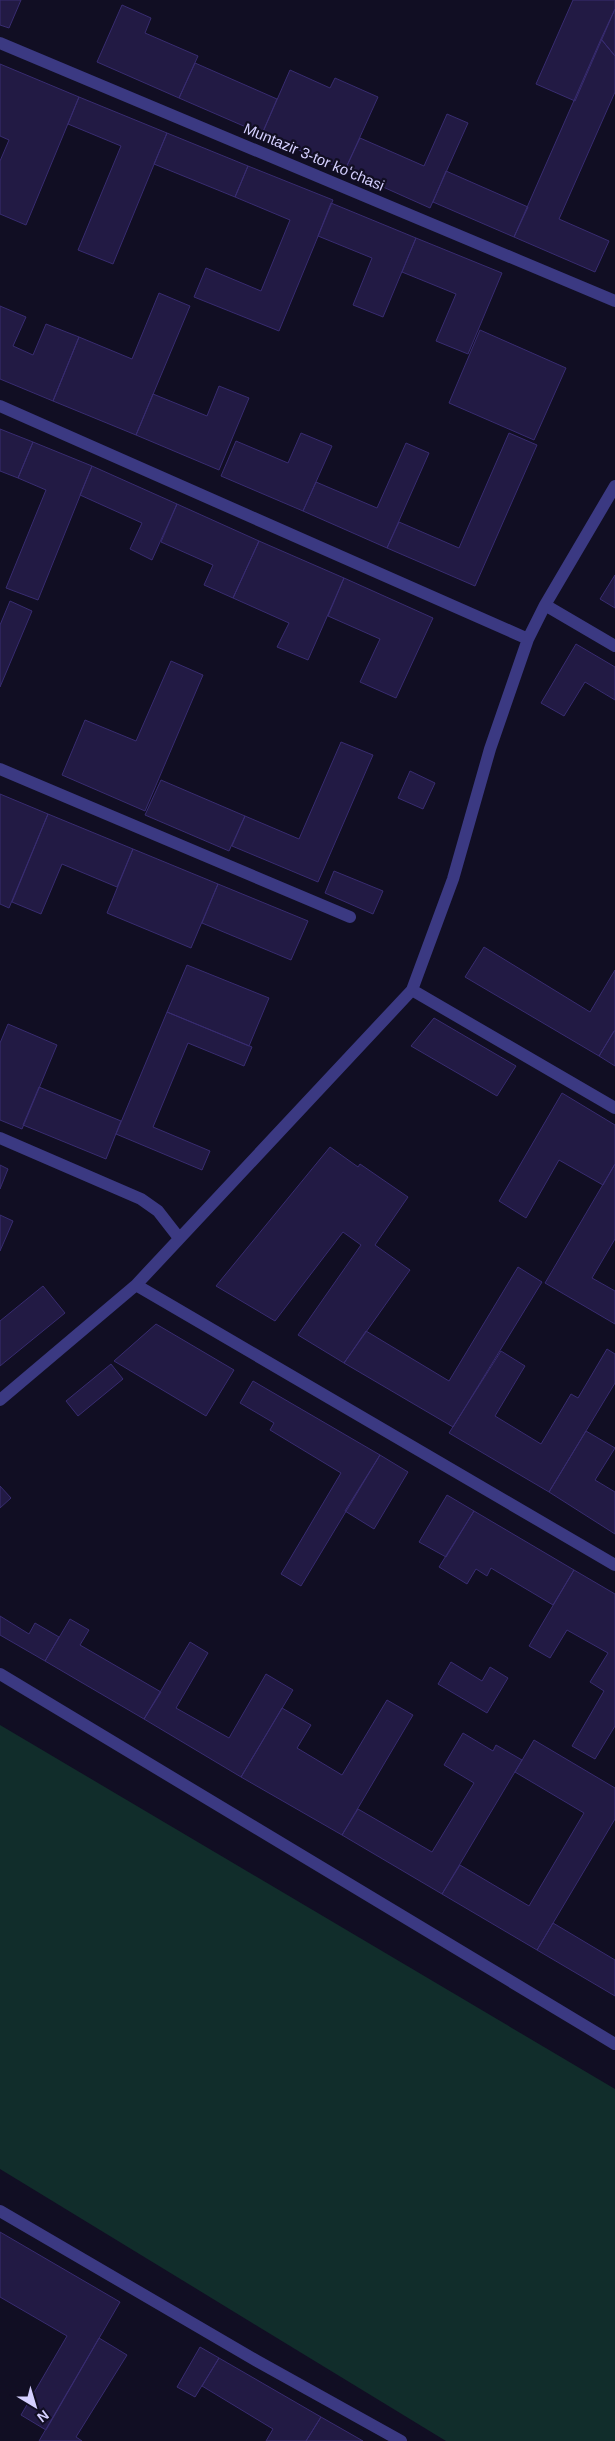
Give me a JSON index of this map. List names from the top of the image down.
{
  "streets": {
    "street": ["Muntazir 3-tor koʻchasi"]
  },
  "north": "bottom right"
}
